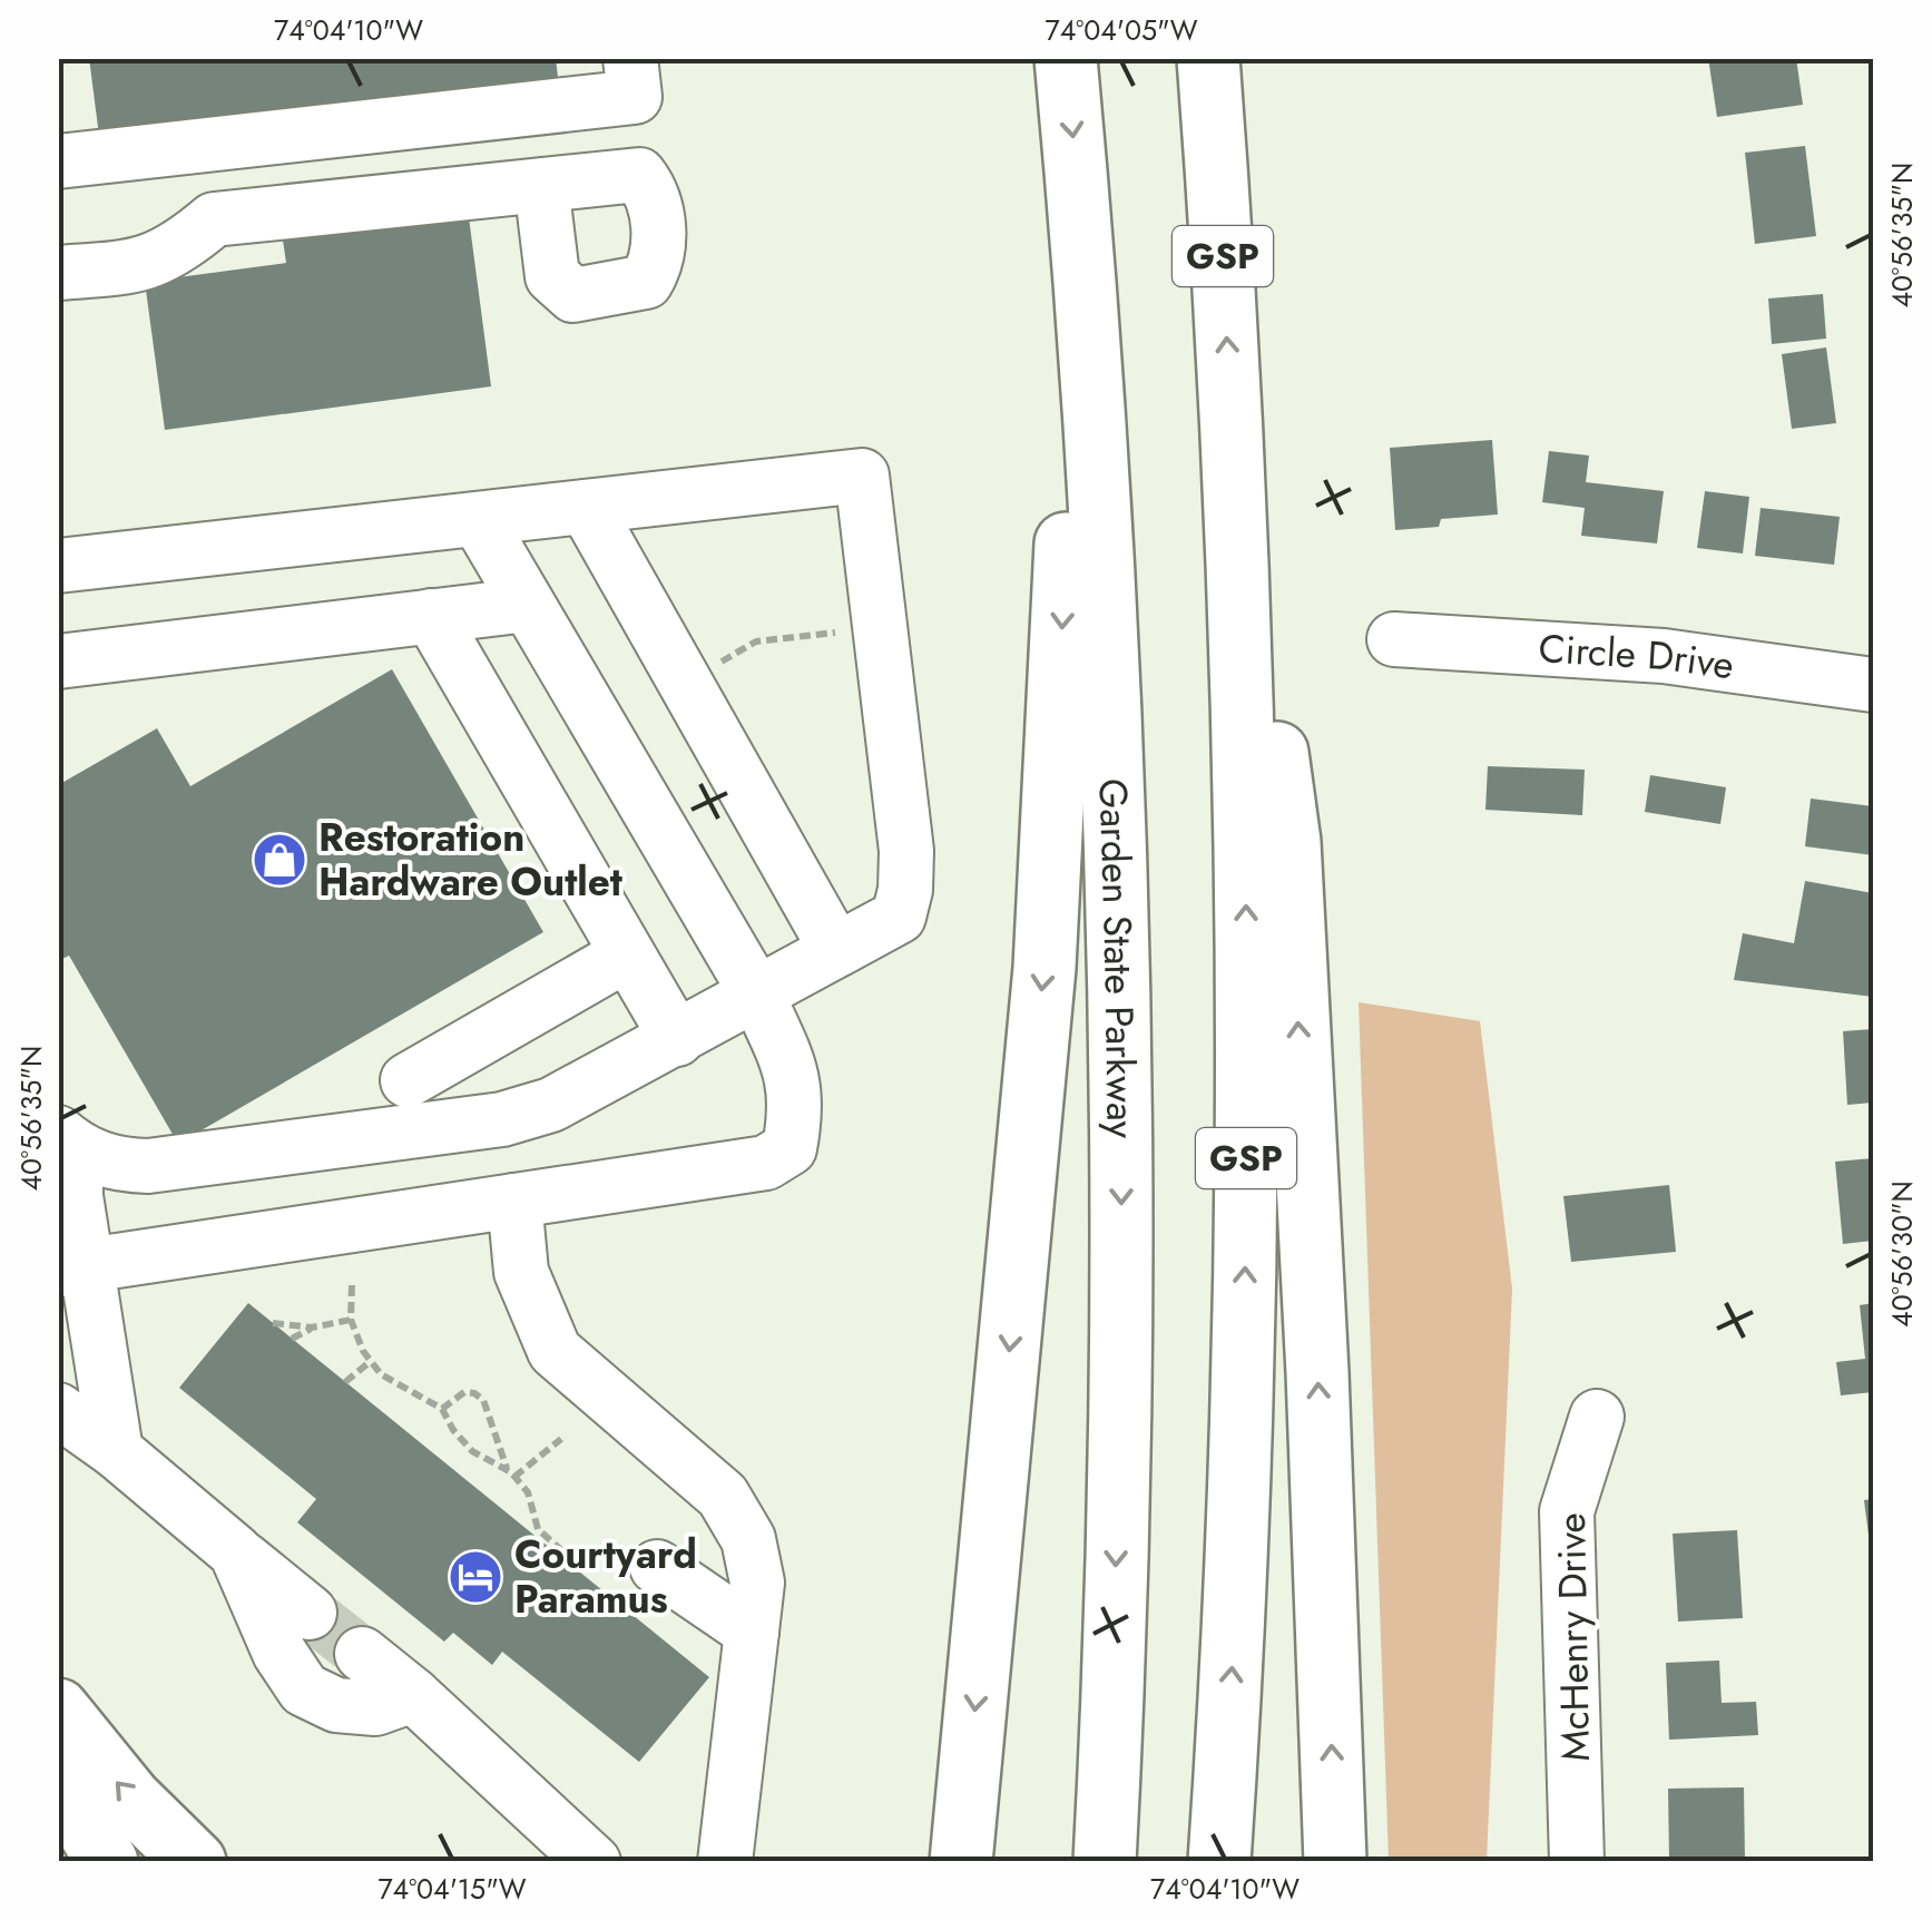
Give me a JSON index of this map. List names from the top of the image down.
{
  "streets": {
    "highway": ["GSP", "Garden State Parkway"],
    "street": ["Circle Drive", "McHenry Drive"]
  },
  "places": {
    "shop": ["Restoration Hardware Outlet"],
    "hotel": ["Courtyard Paramus"]
  },
  "coordinates": [
    "74°04'10\"W",
    "74°04'05\"W",
    "40°56'35\"N",
    "40°56'30\"N",
    "74°04'15\"W"
  ]
}
